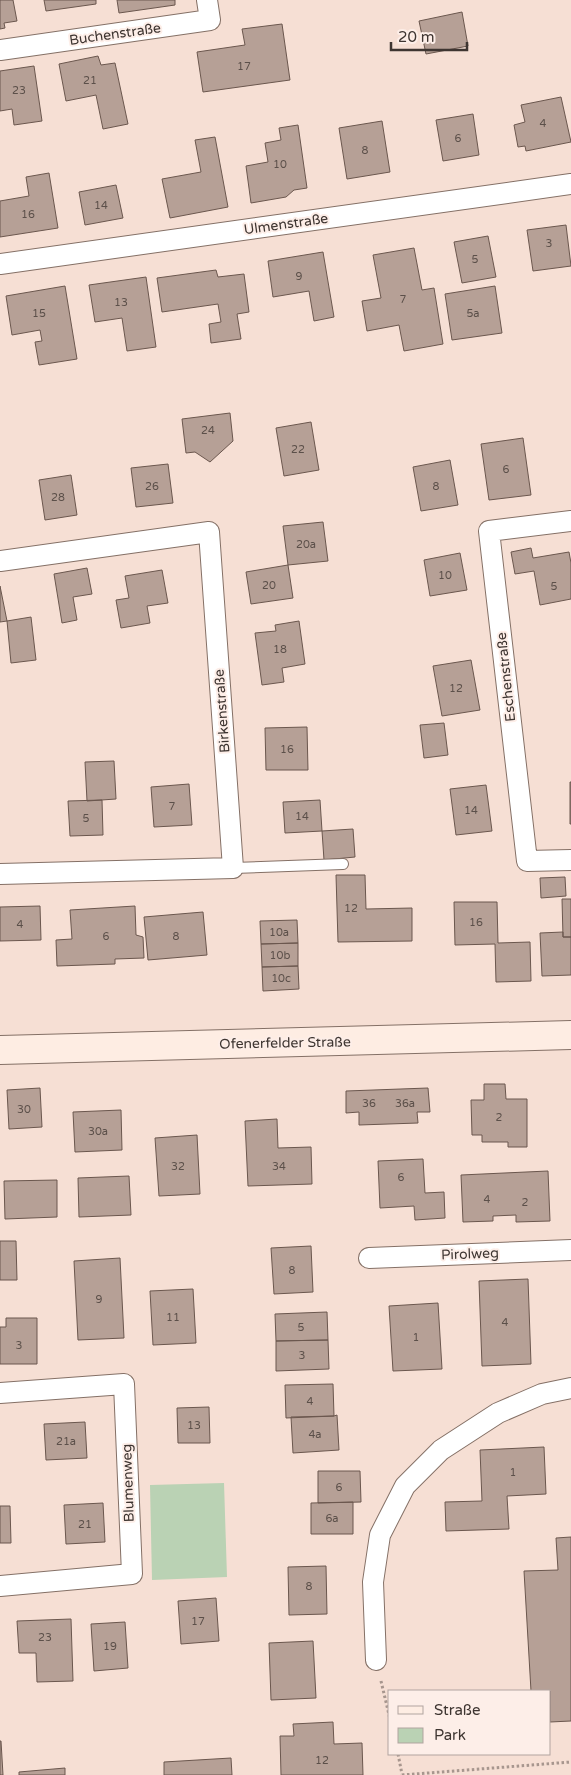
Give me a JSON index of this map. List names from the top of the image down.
{
  "streets": {
    "street": [
      "Buchenstraße",
      "Ulmenstraße",
      "Eschenstraße",
      "Birkenstraße",
      "Ofenerfelder Straße",
      "Pirolweg",
      "Blumenweg"
    ]
  },
  "house_numbers": [
    "17",
    "21",
    "23",
    "4",
    "6",
    "8",
    "10",
    "14",
    "16",
    "3",
    "5",
    "9",
    "7",
    "13",
    "15",
    "5a",
    "24",
    "22",
    "6",
    "26",
    "8",
    "28",
    "20a",
    "10",
    "20",
    "5",
    "18",
    "12",
    "16",
    "7",
    "14",
    "14",
    "5",
    "12",
    "16",
    "4",
    "10a",
    "6",
    "8",
    "10b",
    "10c",
    "36",
    "36a",
    "30",
    "2",
    "30a",
    "32",
    "34",
    "6",
    "4",
    "2",
    "8",
    "9",
    "11",
    "4",
    "5",
    "1",
    "3",
    "3",
    "4",
    "13",
    "4a",
    "21a",
    "1",
    "6",
    "6a",
    "21",
    "8",
    "17",
    "23",
    "19",
    "12"
  ],
  "legend": ["Straße", "Park"],
  "scale_bar": "20 m"
}
